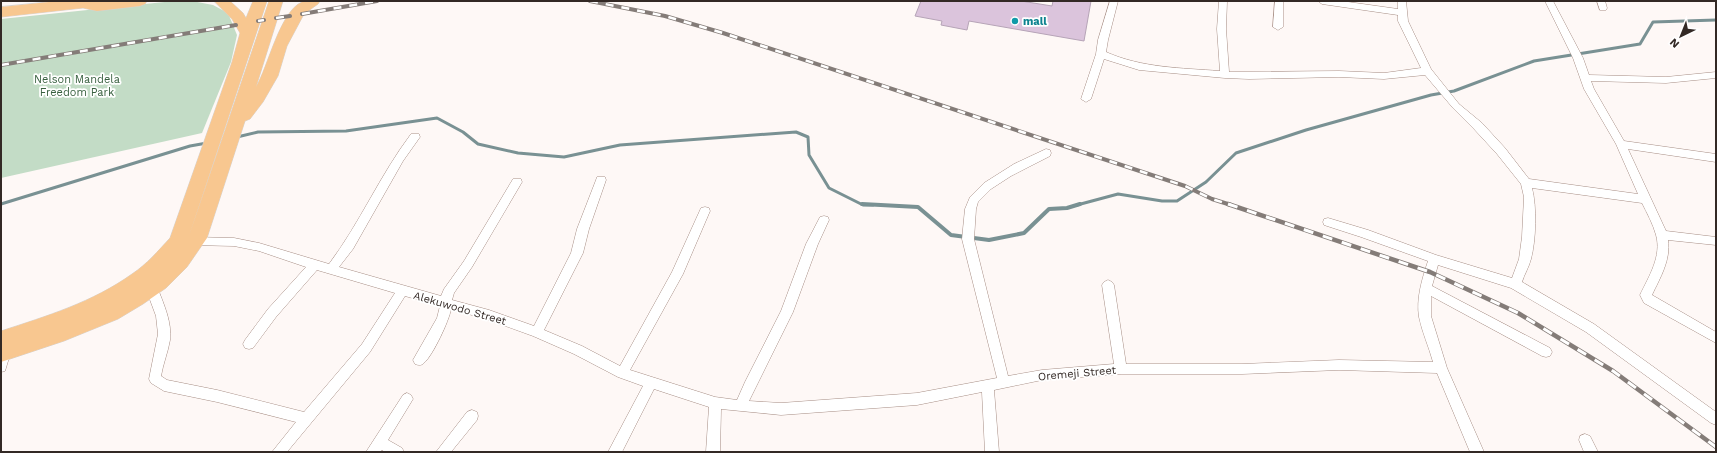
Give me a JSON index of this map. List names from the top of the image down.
{
  "streets": {
    "street": ["Alekuwodo Street", "Oremeji Street"]
  },
  "crossings": [
    ["Alekuwodo Street", "Oremeji Street"]
  ],
  "parks": ["Nelson Mandela Freedom Park"],
  "places": ["mall"],
  "north": "bottom left"
}
